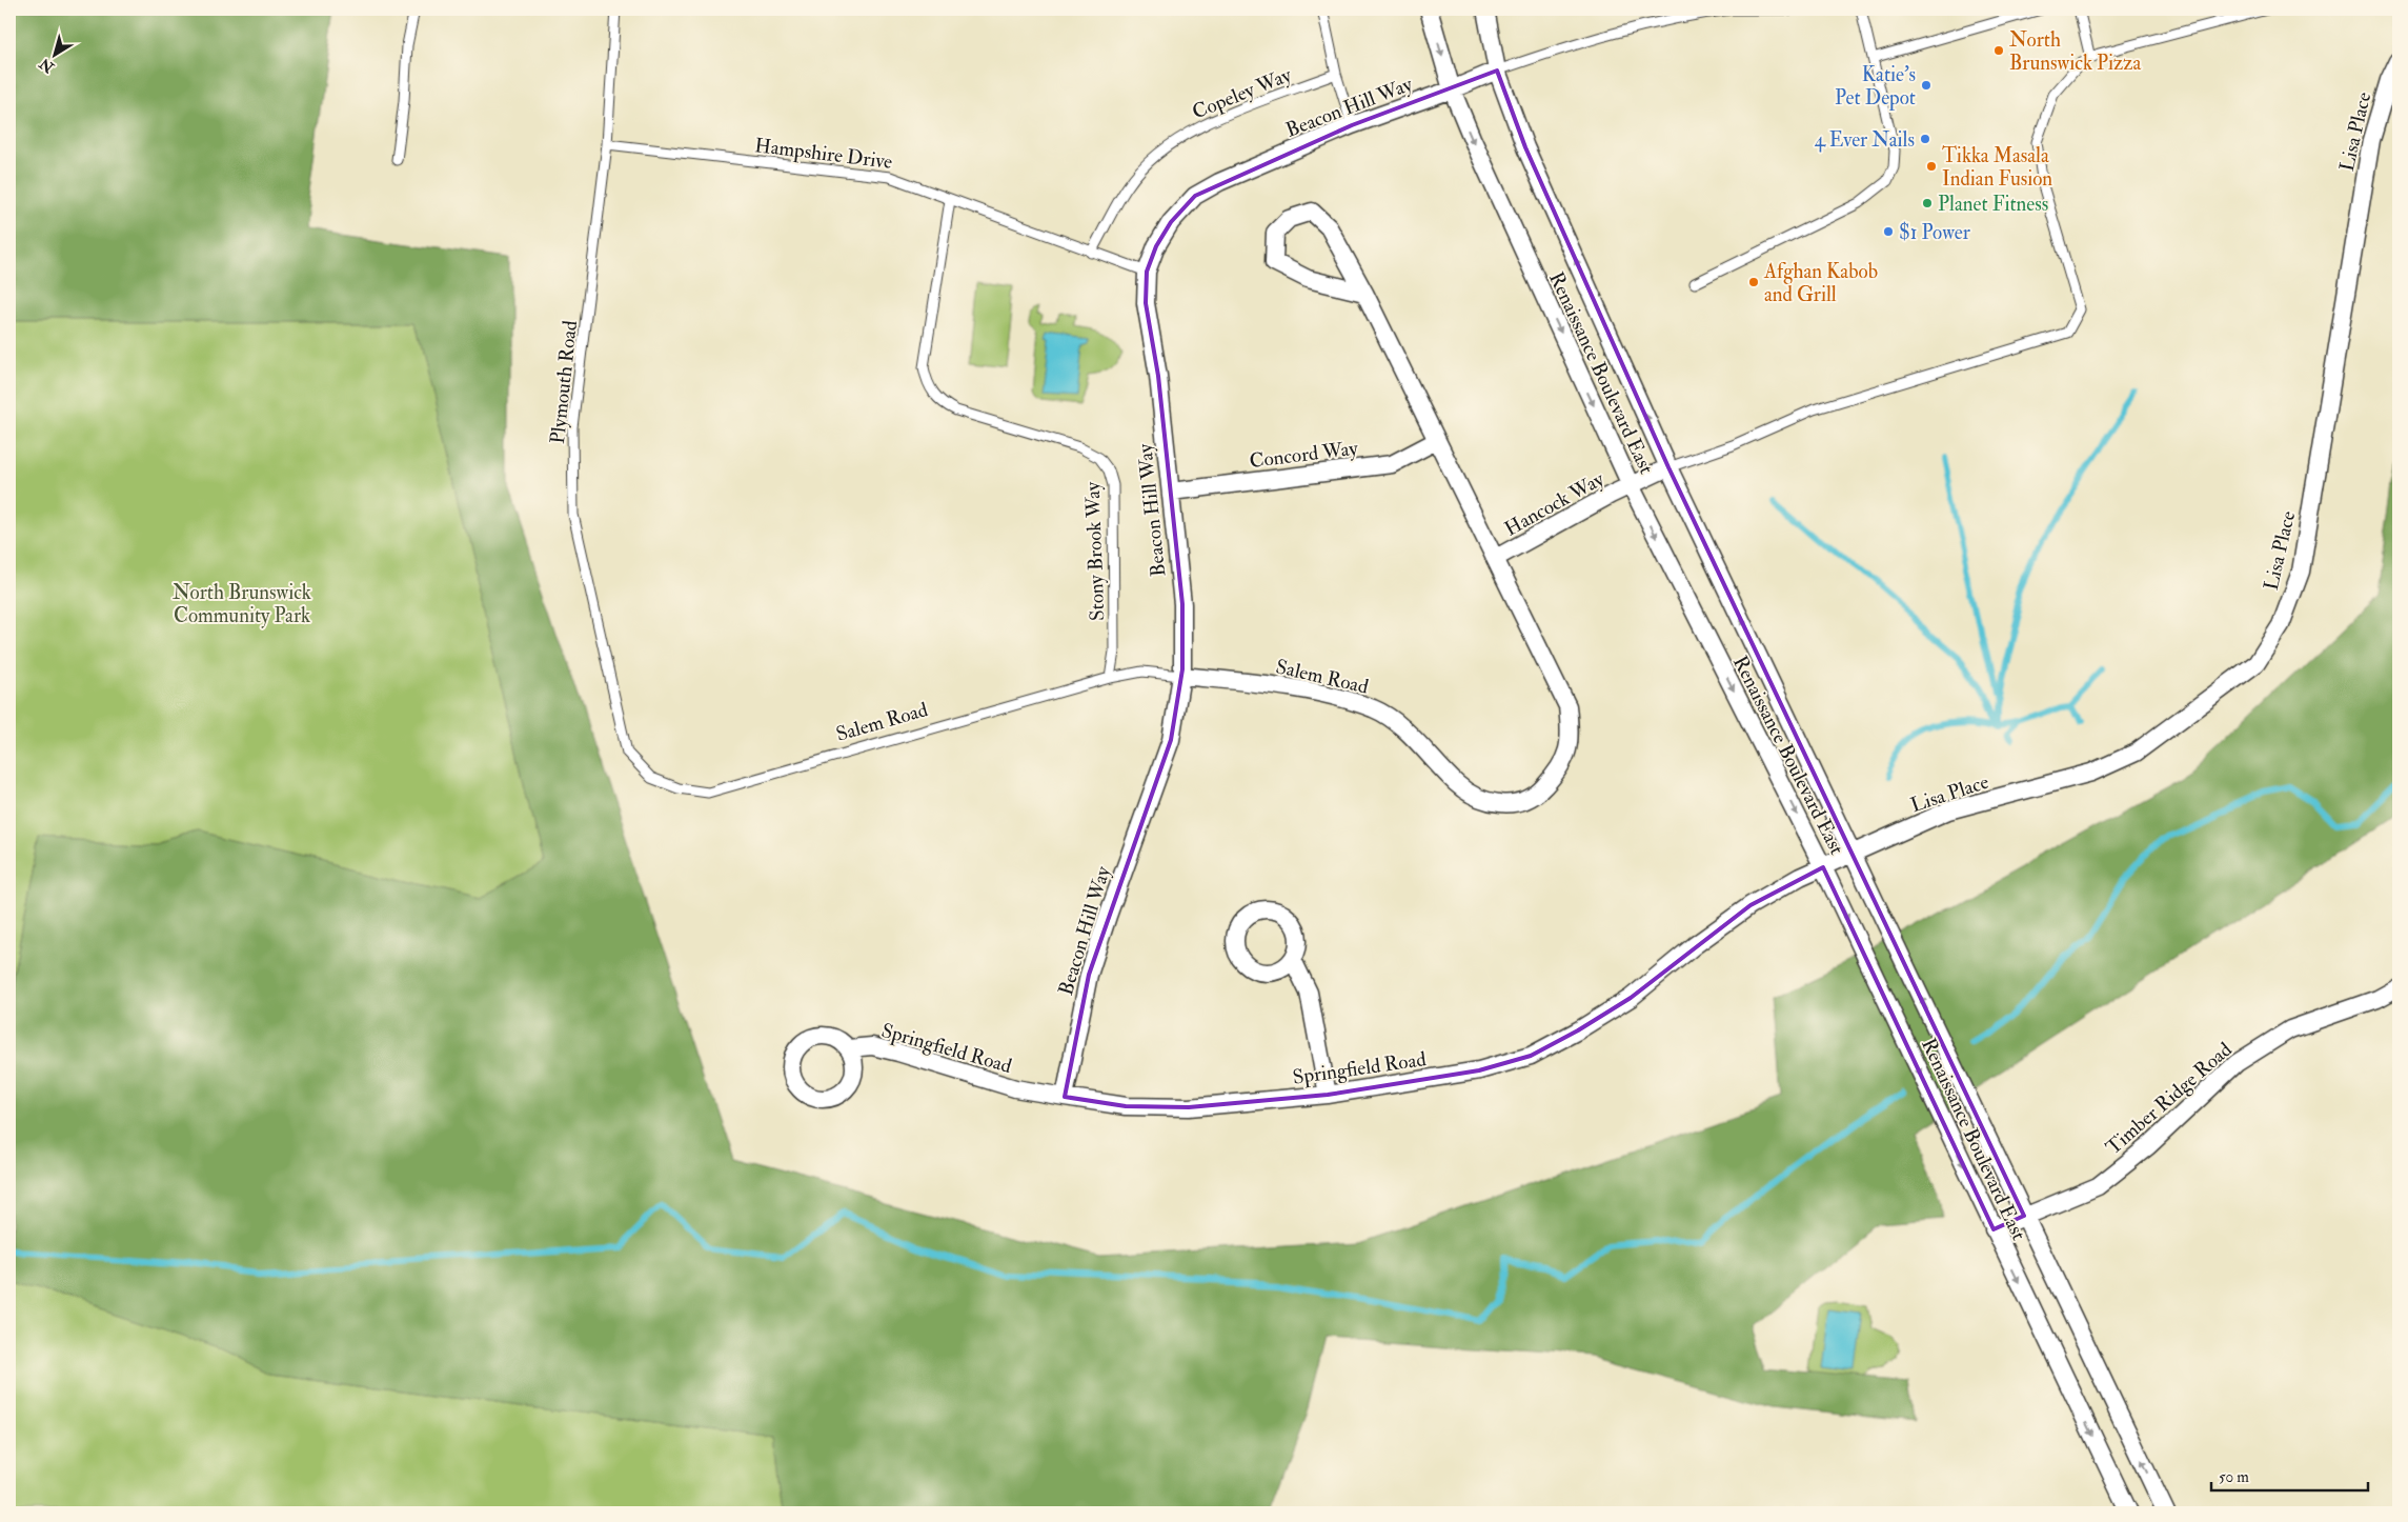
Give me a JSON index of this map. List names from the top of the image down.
{
  "streets": {
    "street": [
      "Beacon Hill Way",
      "Lisa Place",
      "Renaissance Boulevard East",
      "Concord Way",
      "Hancock Way",
      "Salem Road",
      "Springfield Road",
      "Timber Ridge Road"
    ],
    "lane": [
      "Copeley Way",
      "Hampshire Drive",
      "Plymouth Road",
      "Stony Brook Way"
    ]
  },
  "crossings": [
    ["Copeley Way", "Hampshire Drive"],
    ["Beacon Hill Way", "Hampshire Drive"],
    ["Beacon Hill Way", "Renaissance Boulevard East"],
    ["Beacon Hill Way", "Concord Way"],
    ["Beacon Hill Way", "Salem Road"],
    ["Beacon Hill Way", "Springfield Road"],
    ["Lisa Place", "Renaissance Boulevard East"],
    ["Lisa Place", "Springfield Road"],
    ["Hampshire Drive", "Plymouth Road"],
    ["Hampshire Drive", "Stony Brook Way"],
    ["Renaissance Boulevard East", "Hancock Way"],
    ["Renaissance Boulevard East", "Springfield Road"],
    ["Renaissance Boulevard East", "Timber Ridge Road"],
    ["Plymouth Road", "Salem Road"],
    ["Concord Way", "Salem Road"],
    ["Hancock Way", "Salem Road"],
    ["Stony Brook Way", "Salem Road"]
  ],
  "parks": ["North Brunswick Community Park"],
  "places": [
    "North Brunswick Pizza",
    "Katie's Pet Depot",
    "4 Ever Nails",
    "Tikka Masala Indian Fusion",
    "Planet Fitness",
    "$1 Power",
    "Afghan Kabob and Grill"
  ],
  "scale_bar": "50 m",
  "north": "bottom left"
}
